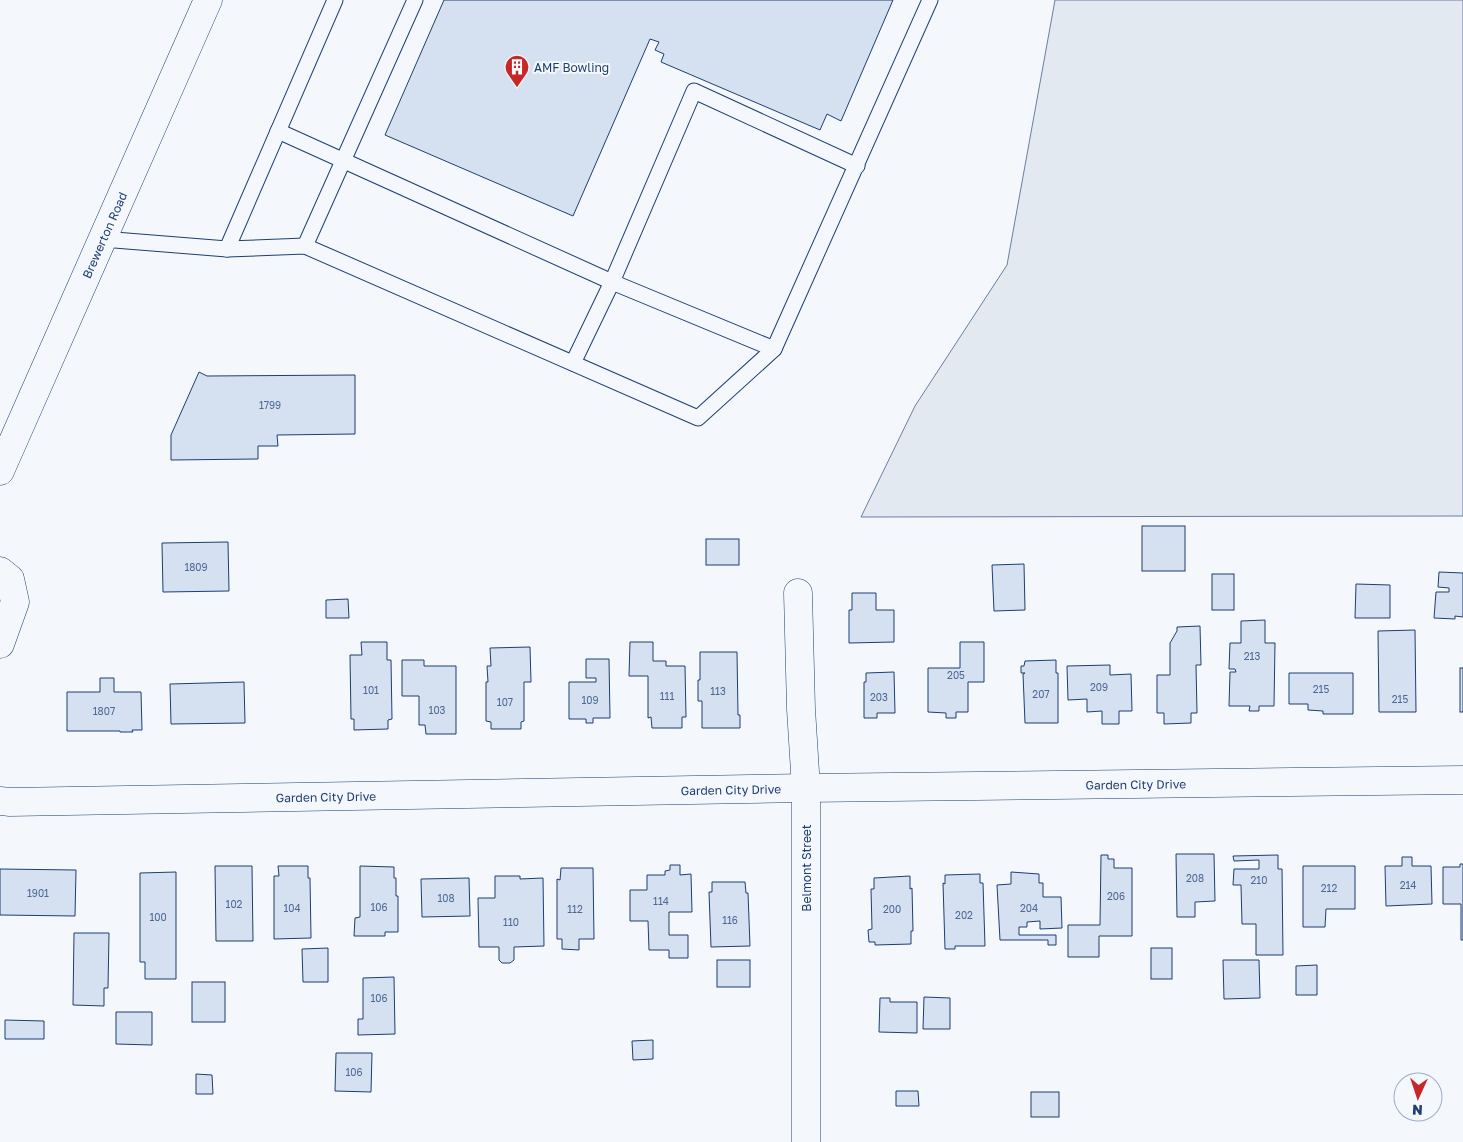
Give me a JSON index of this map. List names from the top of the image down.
{
  "streets": {
    "street": ["Brewerton Road", "Garden City Drive", "Belmont Street"]
  },
  "crossings": [
    ["Garden City Drive", "Belmont Street"]
  ],
  "places": {
    "building": ["AMF Bowling"]
  },
  "house_numbers": [
    "1799",
    "1809",
    "213",
    "205",
    "209",
    "215",
    "101",
    "113",
    "207",
    "111",
    "203",
    "215",
    "109",
    "107",
    "103",
    "1807",
    "208",
    "210",
    "214",
    "212",
    "1901",
    "206",
    "108",
    "114",
    "102",
    "106",
    "104",
    "204",
    "112",
    "200",
    "202",
    "100",
    "116",
    "110",
    "106",
    "106"
  ],
  "north": "bottom"
}
